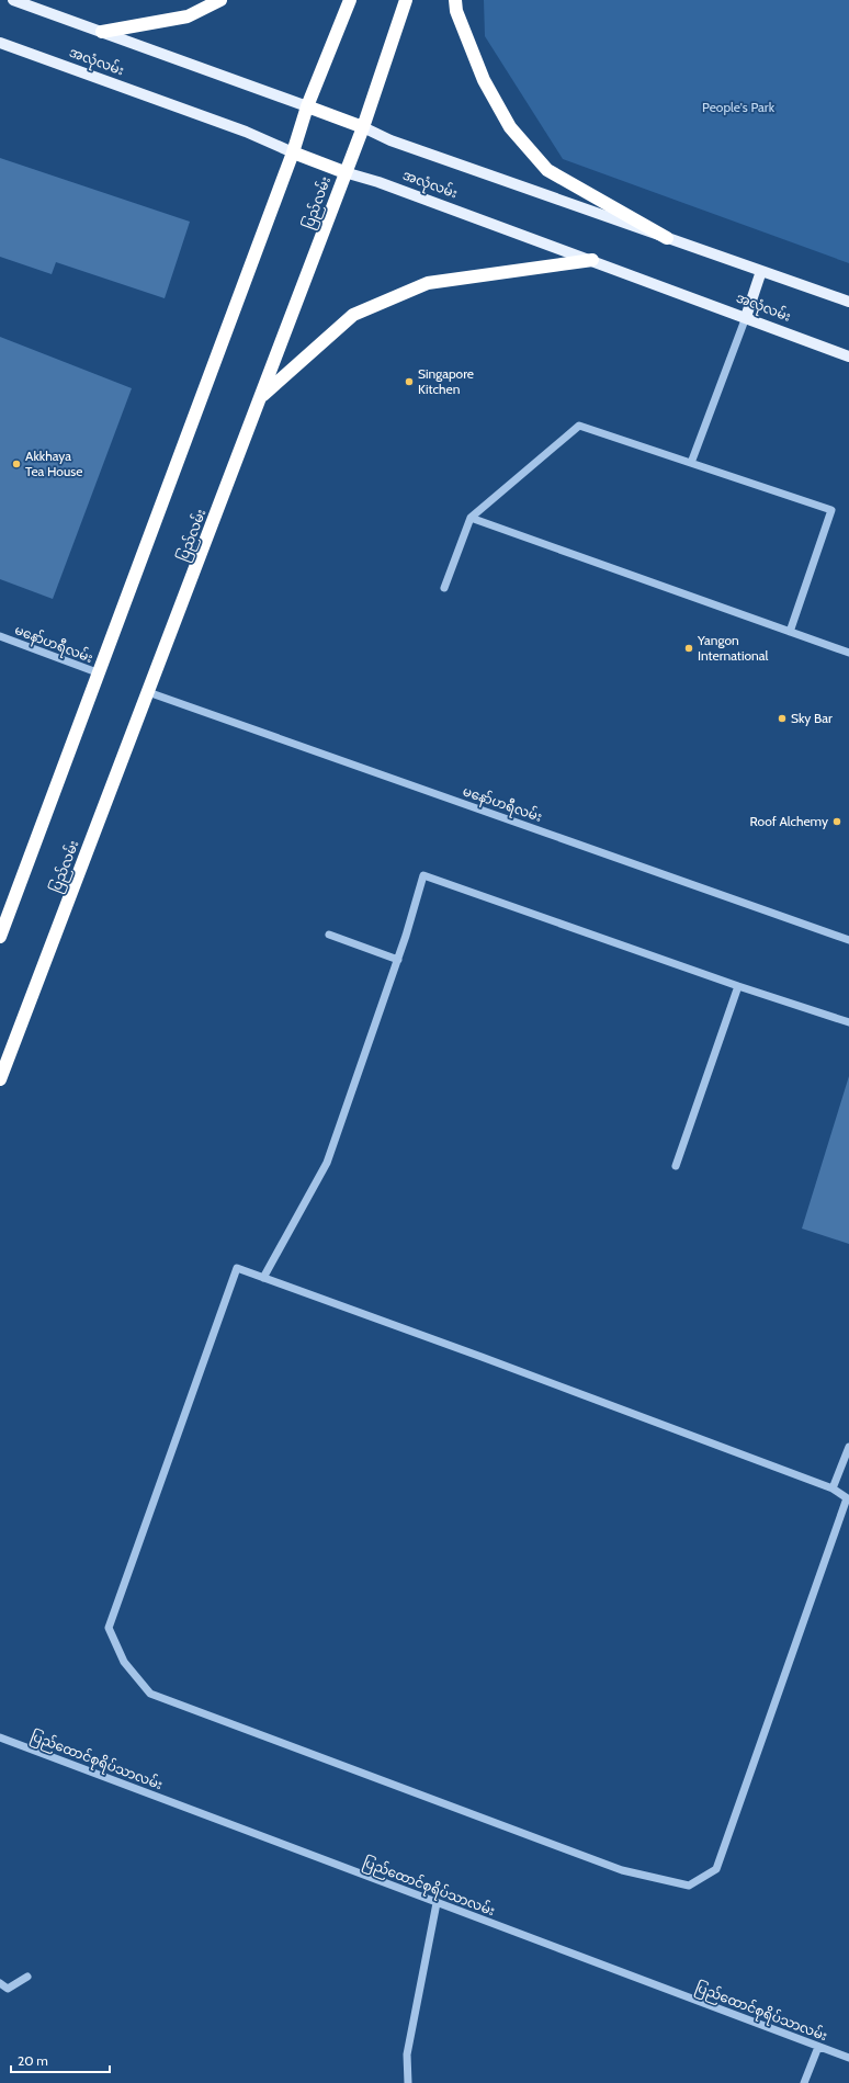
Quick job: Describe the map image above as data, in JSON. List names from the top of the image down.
{
  "streets": {
    "highway": ["အလုံလမ်း", "ပြည်လမ်း"],
    "street": ["မနော်ဟရီလမ်း", "ပြည်ထောင်စုရိပ်သာလမ်း"]
  },
  "crossings": [
    ["အလုံလမ်း", "ပြည်လမ်း"],
    ["ပြည်လမ်း", "မနော်ဟရီလမ်း"]
  ],
  "parks": ["People's Park"],
  "places": [
    "Singapore Kitchen",
    "Akkhaya Tea House",
    "Yangon International",
    "Sky Bar",
    "Roof Alchemy"
  ],
  "scale_bar": "20 m"
}
